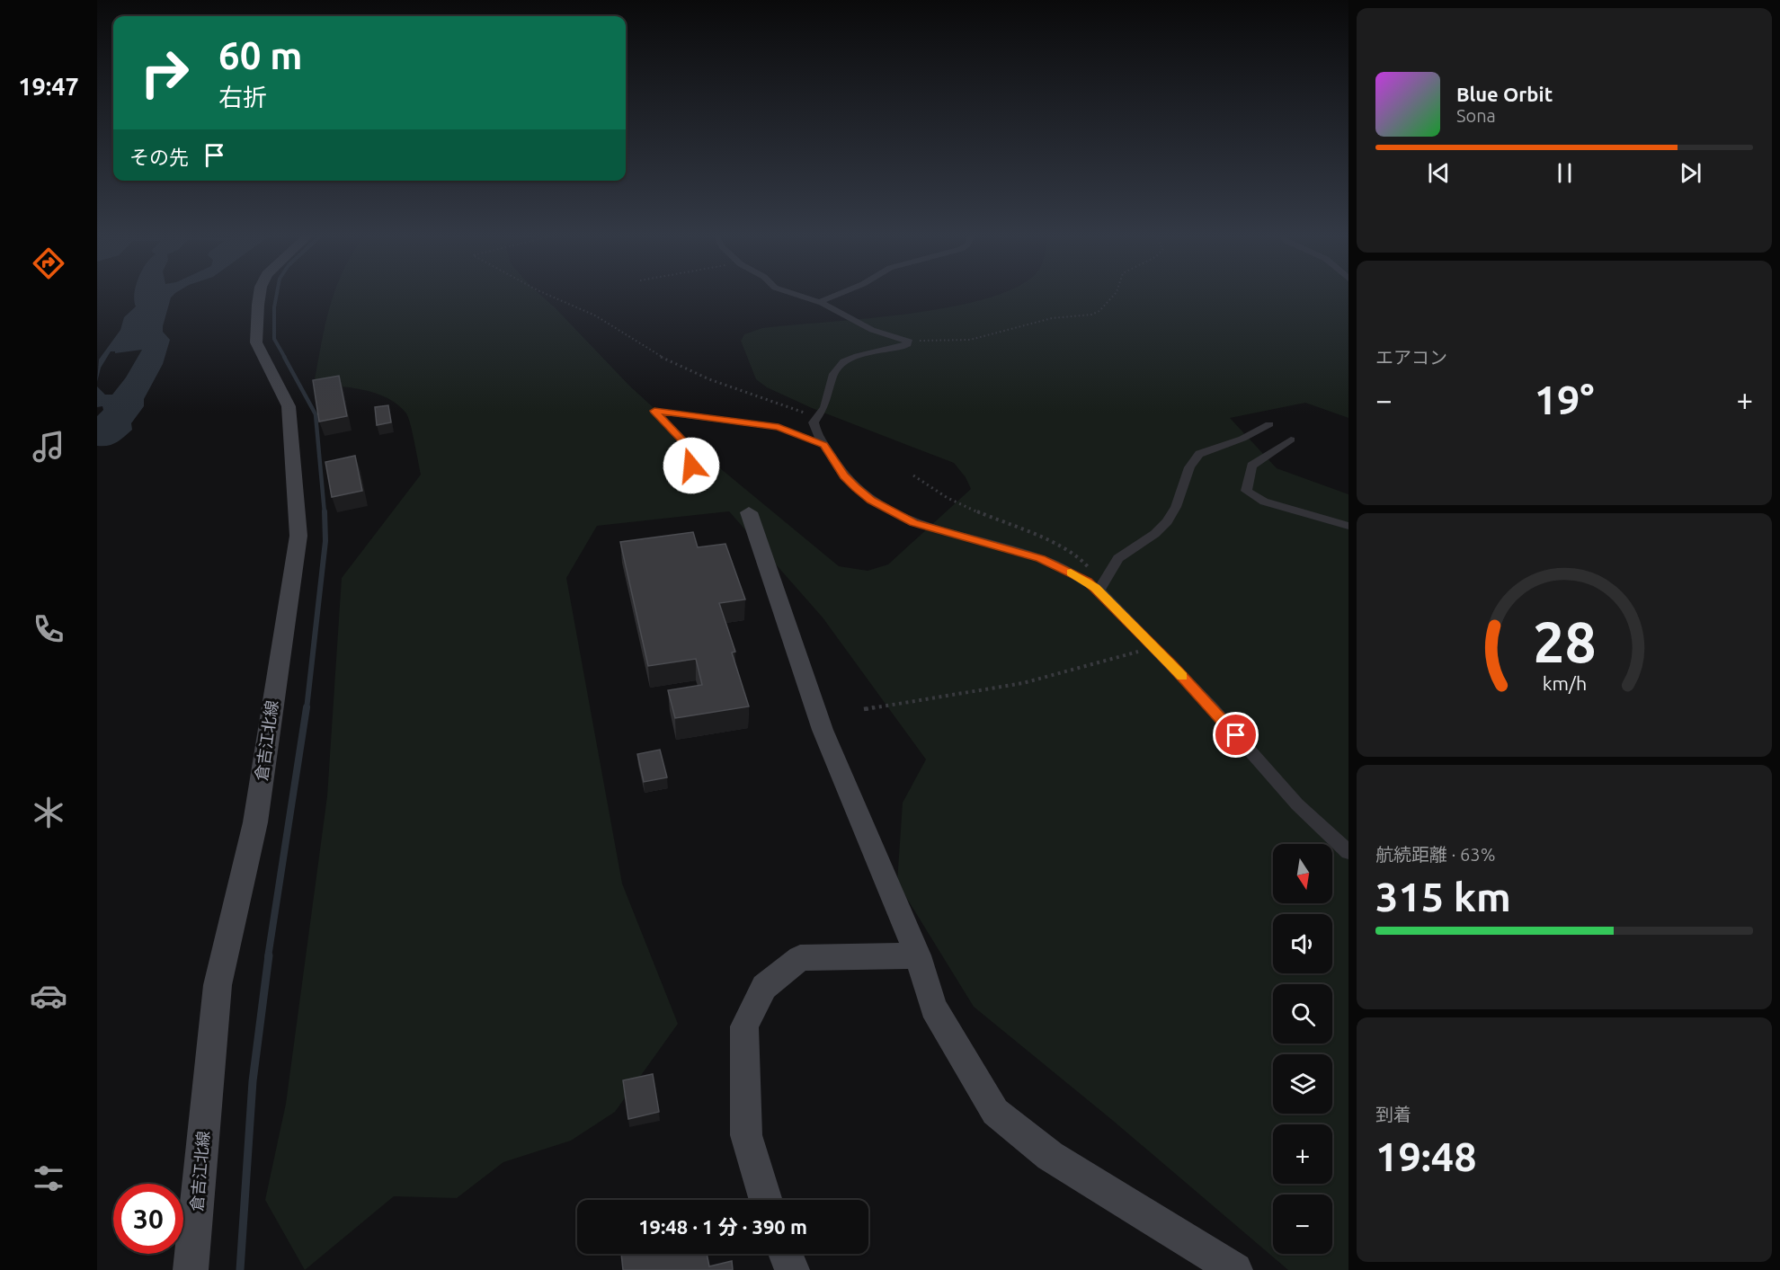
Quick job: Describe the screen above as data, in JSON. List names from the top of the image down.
{
  "streets": {
    "main road": ["倉吉江北線"]
  },
  "north": "bottom",
  "page": {
    "tabs": "19:47",
    "turn": ["60 m", "右折"],
    "song": ["Blue Orbit", "Sona"],
    "then": "その先",
    "tile": [
      "エアコン",
      ["航続距離 · 63%", "315 km"],
      ["到着", "19:48"]
    ],
    "heat": ["−", "19°", "+"],
    "map_buttons": ["+", "−"],
    "limit": "30",
    "trip": "19:48 · 1 分 · 390 m",
    "gauge": ["28", "km/h"]
  }
}
